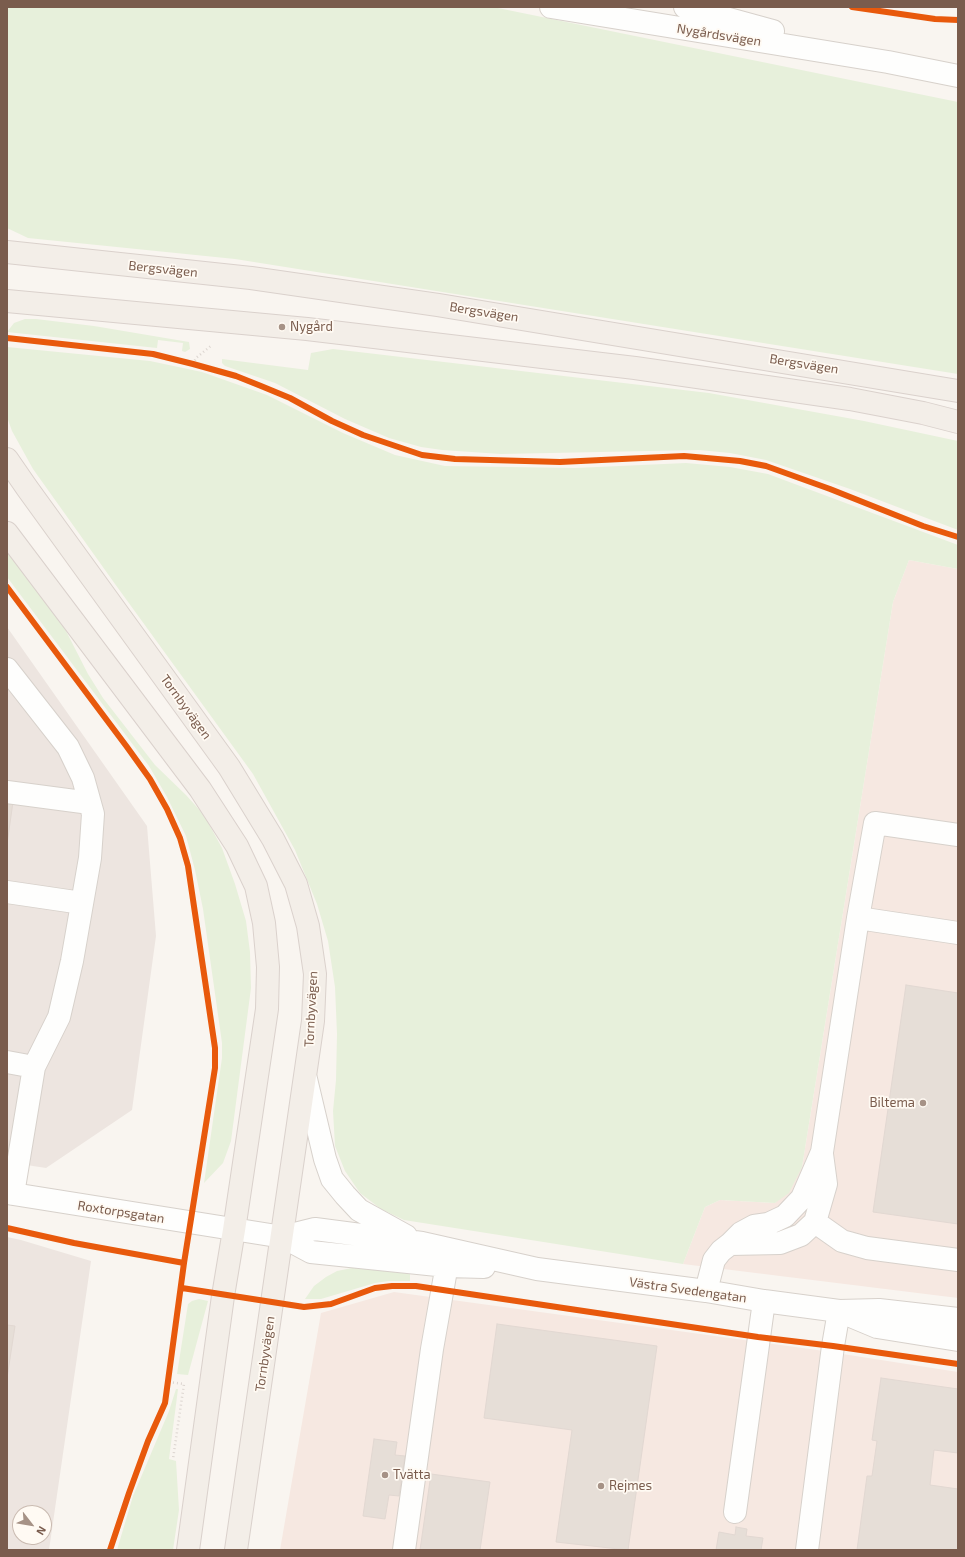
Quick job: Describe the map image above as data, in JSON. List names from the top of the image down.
{
  "streets": {
    "main road": ["Bergsvägen", "Tornbyvägen"],
    "street": ["Nygårdsvägen", "Roxtorpsgatan", "Västra Svedengatan"]
  },
  "crossings": [
    ["Tornbyvägen", "Västra Svedengatan"],
    ["Roxtorpsgatan", "Västra Svedengatan"]
  ],
  "places": [
    "Nygård",
    "Biltema",
    "Tvätta",
    "Rejmes"
  ],
  "north": "bottom right"
}
